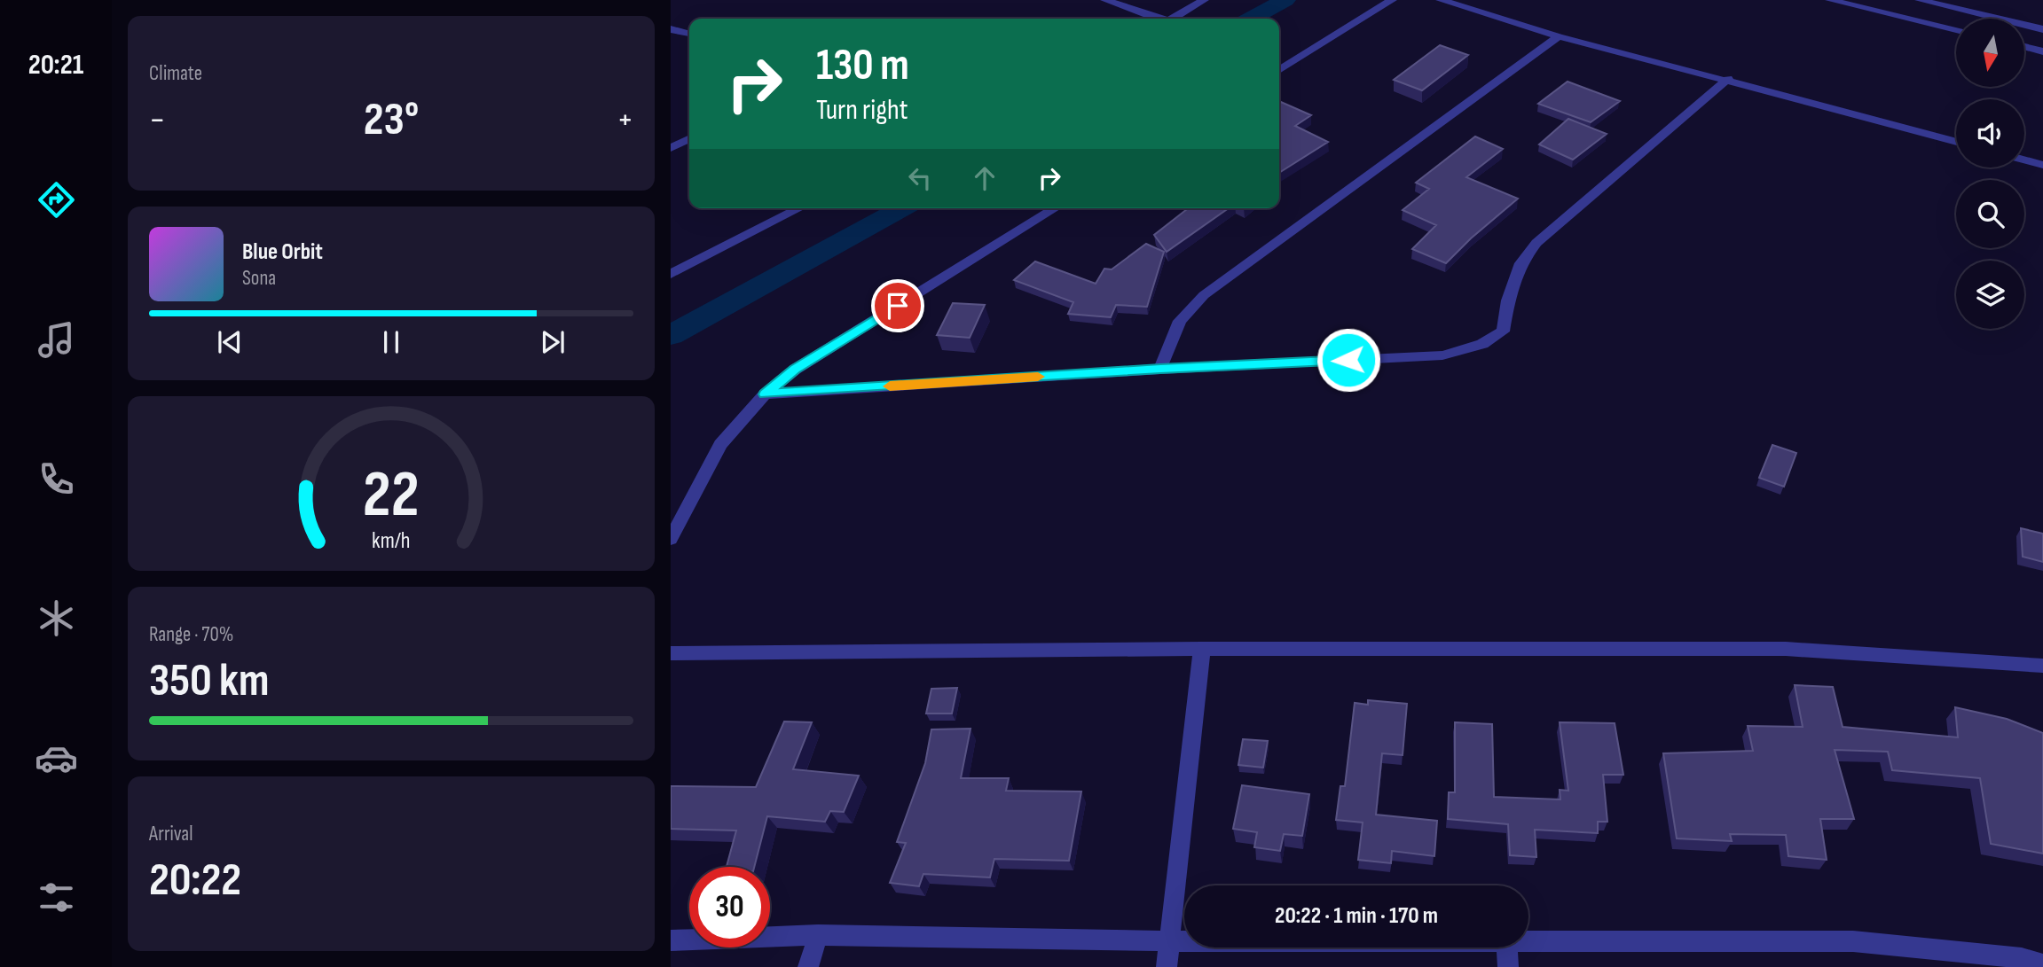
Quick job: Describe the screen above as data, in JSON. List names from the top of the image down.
{
  "north": "bottom",
  "page": {
    "tabs": "20:21",
    "tile": [
      "Climate",
      ["Range · 70%", "350 km"],
      ["Arrival", "20:22"]
    ],
    "turn": ["130 m", "Turn right"],
    "heat": ["−", "23°", "+"],
    "song": ["Blue Orbit", "Sona"],
    "limit": "30",
    "trip": "20:22 · 1 min · 170 m",
    "gauge": ["22", "km/h"]
  }
}
